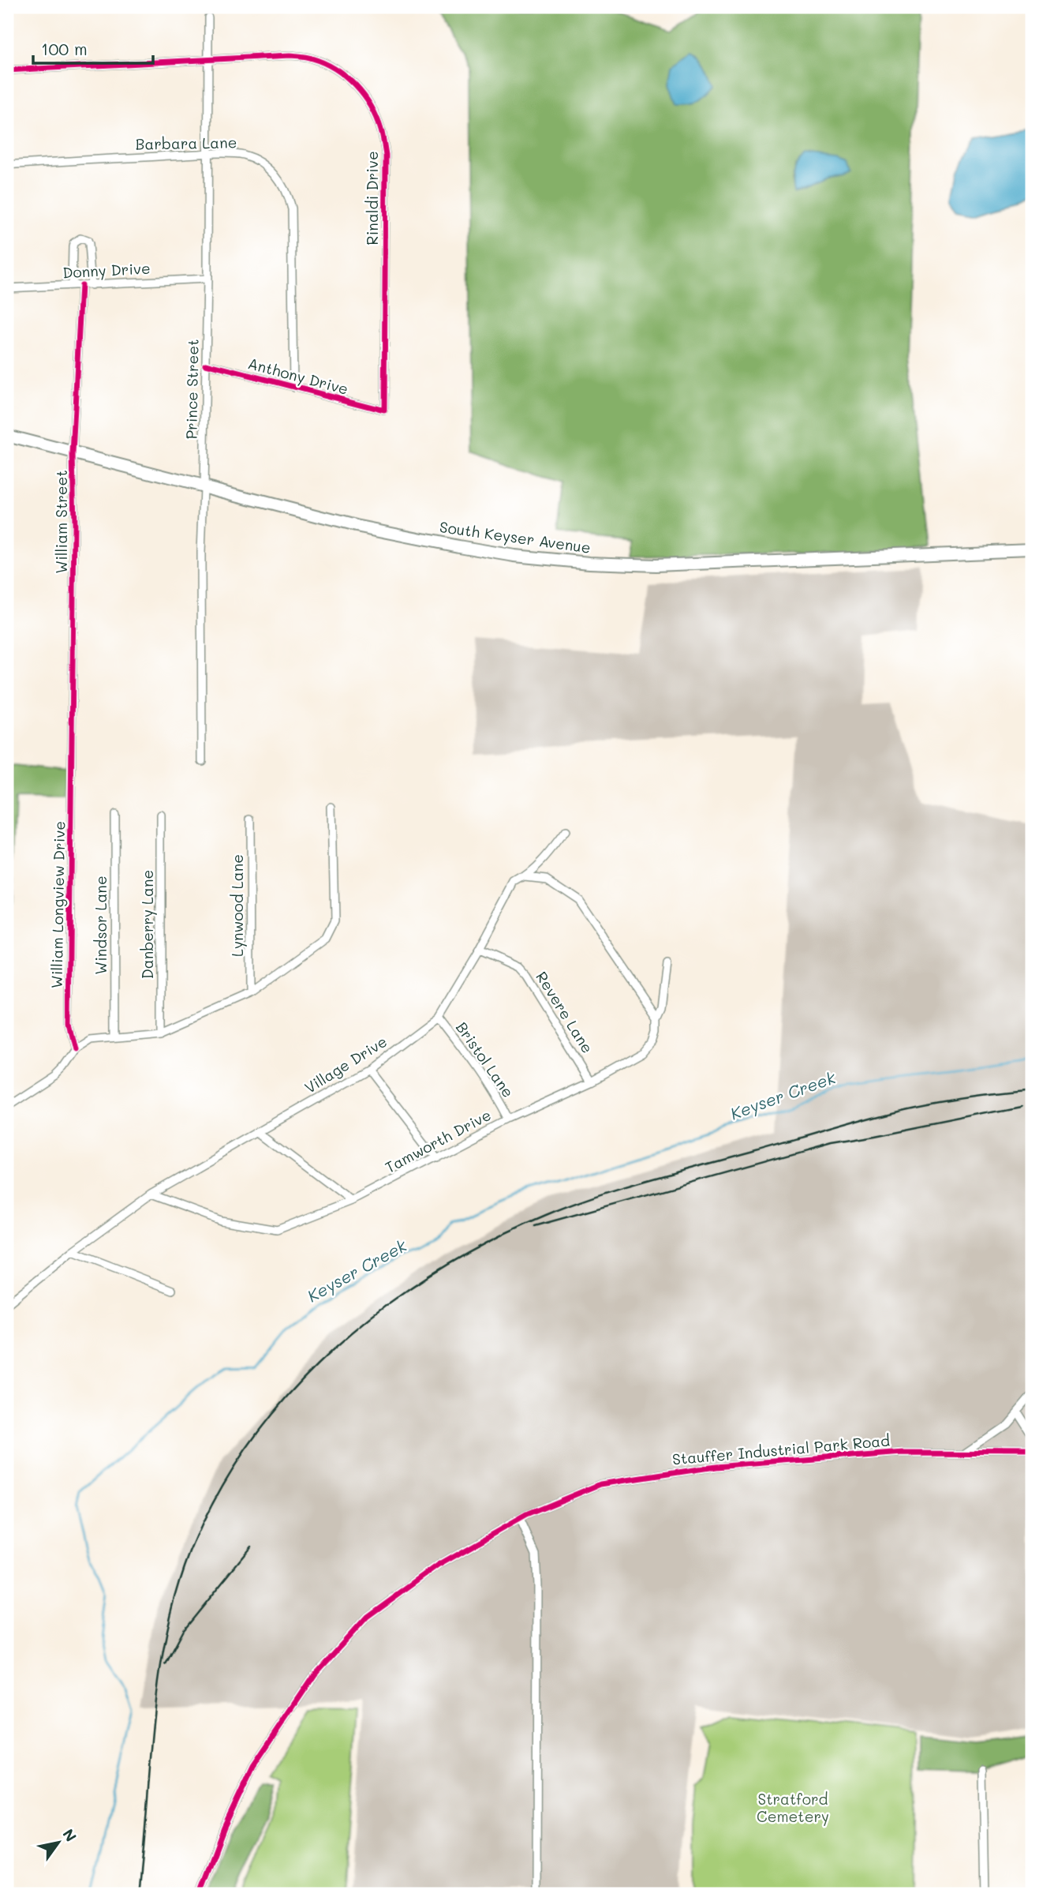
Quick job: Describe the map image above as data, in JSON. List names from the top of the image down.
{
  "streets": {
    "main road": ["South Keyser Avenue"],
    "street": [
      "Barbara Lane",
      "Rinaldi Drive",
      "Donny Drive",
      "Anthony Drive",
      "Prince Street",
      "William Street",
      "William Longview Drive",
      "Lynwood Lane",
      "Danberry Lane",
      "Windsor Lane",
      "Revere Lane",
      "Bristol Lane",
      "Village Drive",
      "Tamworth Drive",
      "Stauffer Industrial Park Road"
    ]
  },
  "crossings": [
    ["Barbara Lane", "Anthony Drive"],
    ["Barbara Lane", "Prince Street"],
    ["Rinaldi Drive", "Anthony Drive"],
    ["Rinaldi Drive", "Prince Street"],
    ["Donny Drive", "Prince Street"],
    ["Donny Drive", "William Street"],
    ["Anthony Drive", "Prince Street"],
    ["Prince Street", "South Keyser Avenue"],
    ["William Street", "South Keyser Avenue"],
    ["William Street", "William Longview Drive"],
    ["Revere Lane", "Village Drive"],
    ["Revere Lane", "Tamworth Drive"],
    ["Bristol Lane", "Village Drive"],
    ["Bristol Lane", "Tamworth Drive"],
    ["Village Drive", "Tamworth Drive"]
  ],
  "water": ["Keyser Creek"],
  "parks": ["Stratford Cemetery"],
  "scale_bar": "100 m",
  "north": "top right"
}
